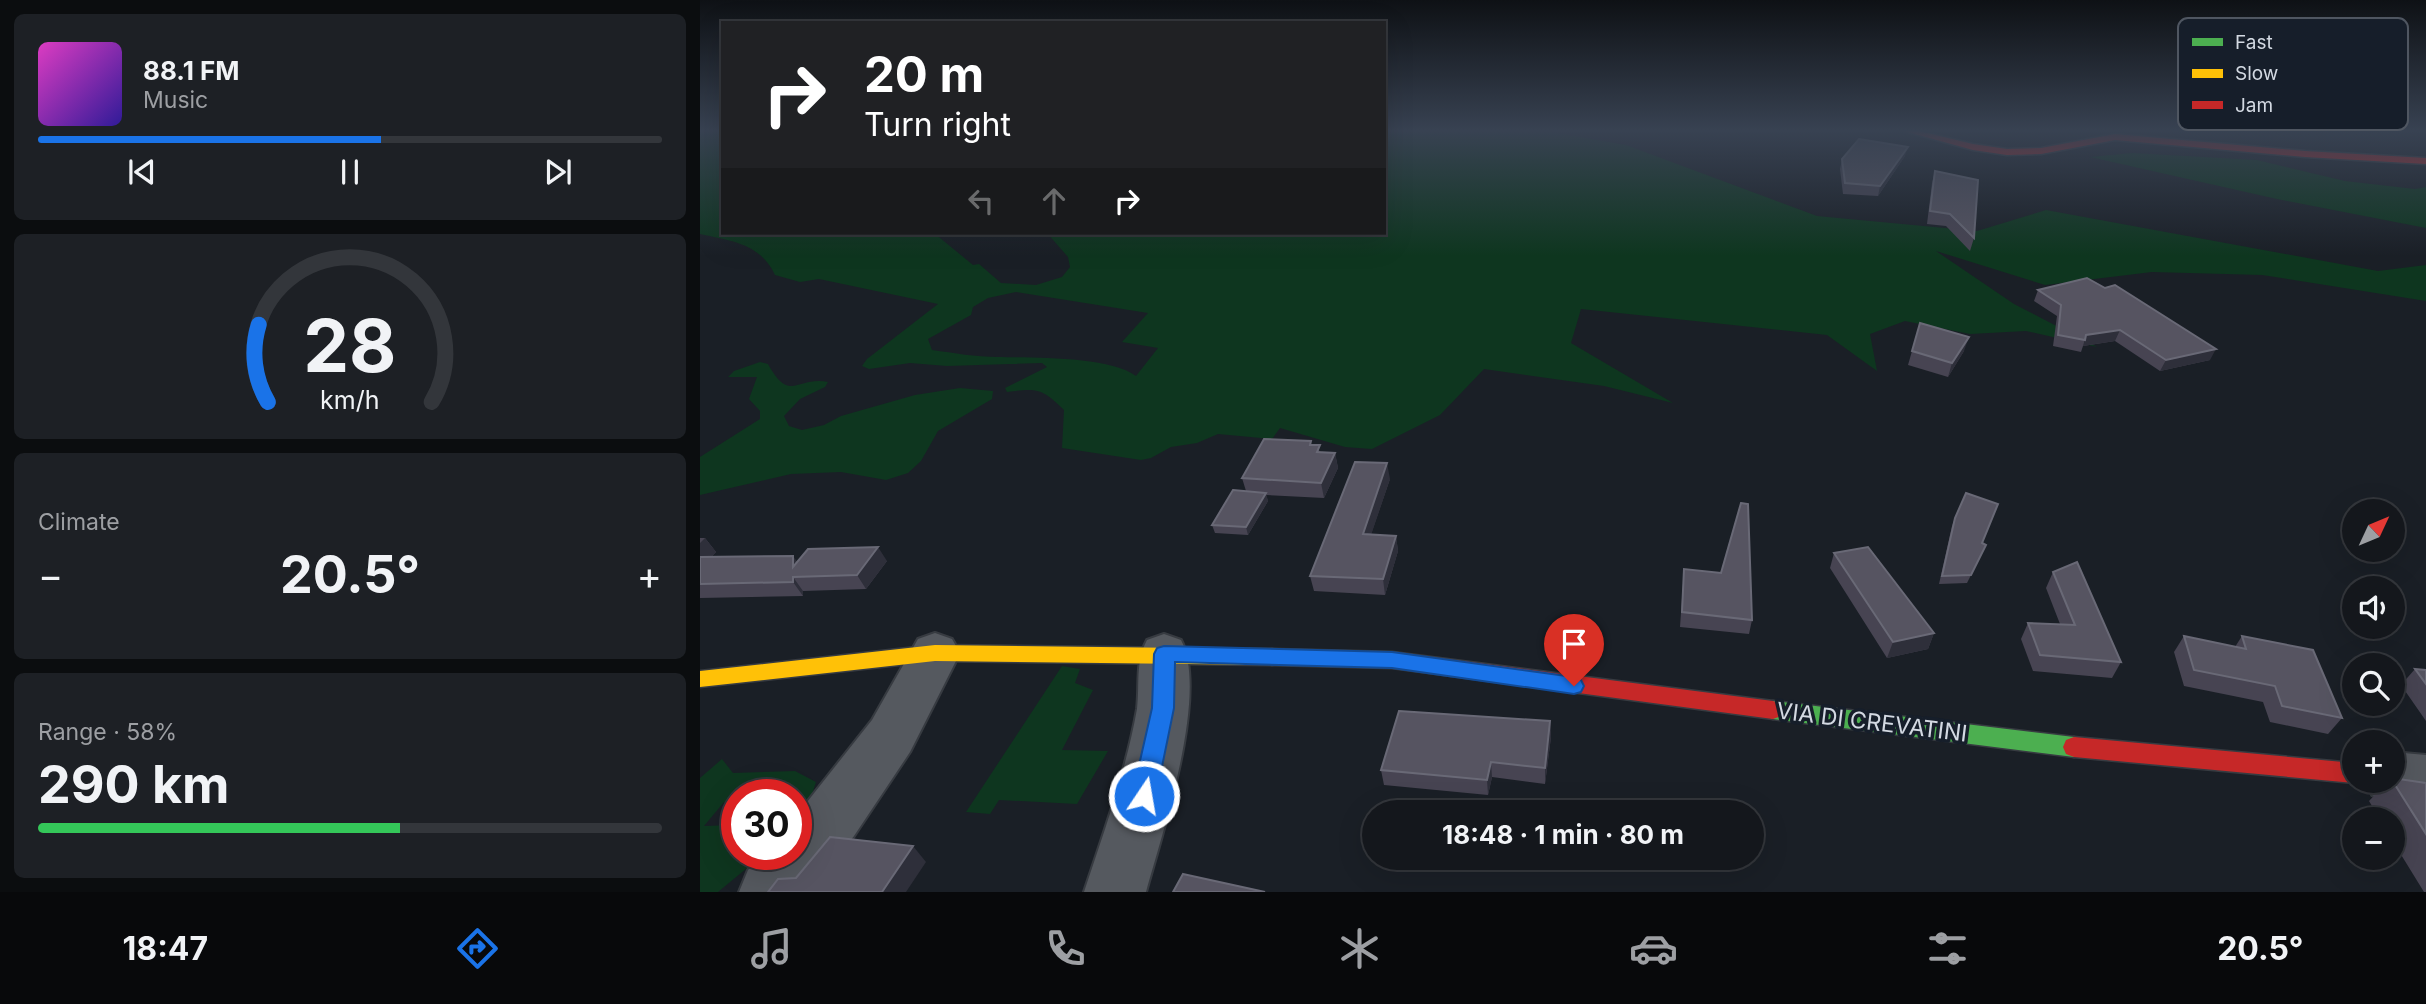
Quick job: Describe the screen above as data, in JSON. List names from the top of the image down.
{
  "streets": {
    "street": ["VIA DI CREVATINI"]
  },
  "legend": ["Fast", "Slow", "Jam"],
  "north": "top right",
  "page": {
    "turn": ["20 m", "Turn right"],
    "song": ["88.1 FM", "Music"],
    "tile": [
      "Climate",
      ["Range · 58%", "290 km"]
    ],
    "map_buttons": ["+", "−"],
    "heat": ["−", "20.5°", "+"],
    "limit": "30",
    "trip": "18:48 · 1 min · 80 m",
    "tabs": ["18:47", "20.5°"],
    "gauge": ["28", "km/h"]
  }
}
